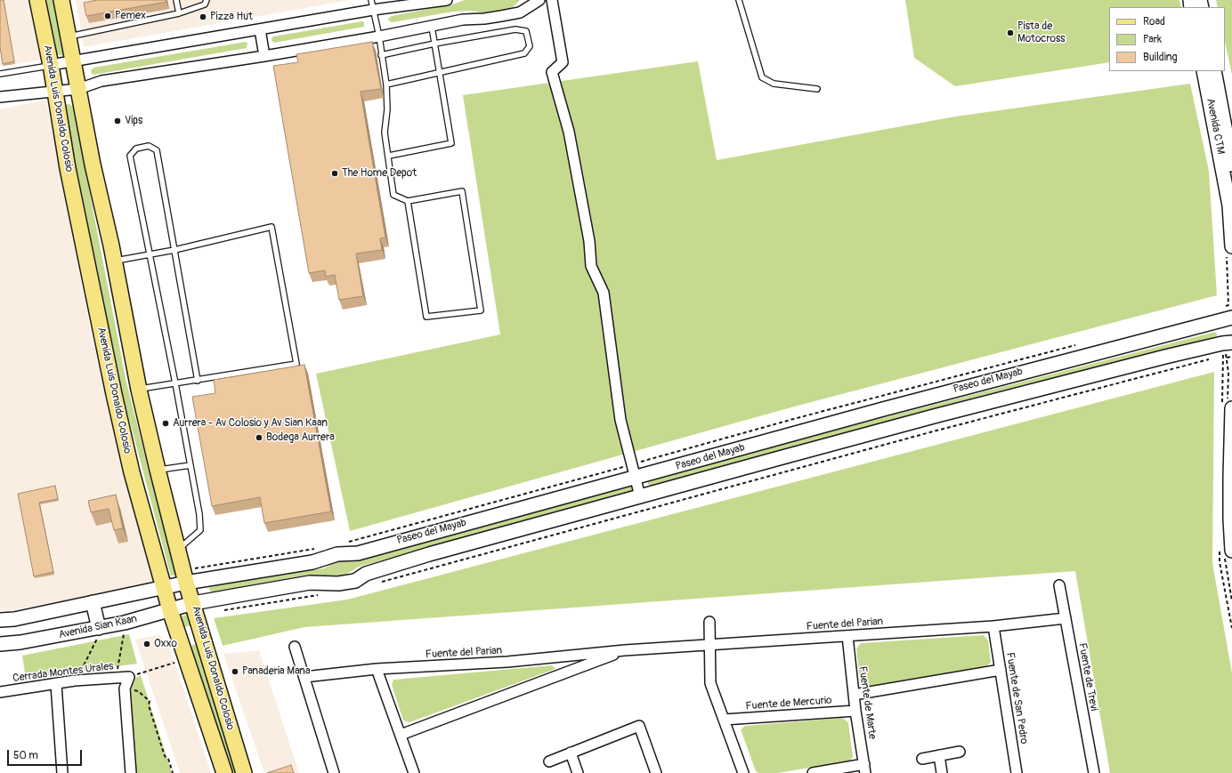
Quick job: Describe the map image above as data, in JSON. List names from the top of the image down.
{
  "streets": {
    "main road": [
      "Avenida Luis Donaldo Colosio",
      "Avenida CTM",
      "Paseo del Mayab",
      "Avenida Sian Kaan"
    ],
    "street": [
      "Fuente del Parian",
      "Cerrada Montes Urales",
      "Fuente de Trevi",
      "Fuente de San Pedro",
      "Fuente de Marte",
      "Fuente de Mercurio"
    ]
  },
  "crossings": [
    ["Avenida Luis Donaldo Colosio", "Paseo del Mayab"],
    ["Avenida Luis Donaldo Colosio", "Avenida Sian Kaan"],
    ["Paseo del Mayab", "Avenida Sian Kaan"],
    ["Fuente del Parian", "Fuente de Trevi"],
    ["Fuente del Parian", "Fuente de San Pedro"],
    ["Fuente del Parian", "Fuente de Marte"],
    ["Fuente de Marte", "Fuente de Mercurio"]
  ],
  "places": [
    "Pemex",
    "Pizza Hut",
    "Pista de Motocross",
    "Vips",
    "The Home Depot",
    "Aurrera - Av Colosio y Av Sian Kaan",
    "Bodega Aurrera",
    "Oxxo",
    "Panaderia Mana"
  ],
  "legend": ["Road", "Park", "Building"],
  "scale_bar": "50 m"
}
